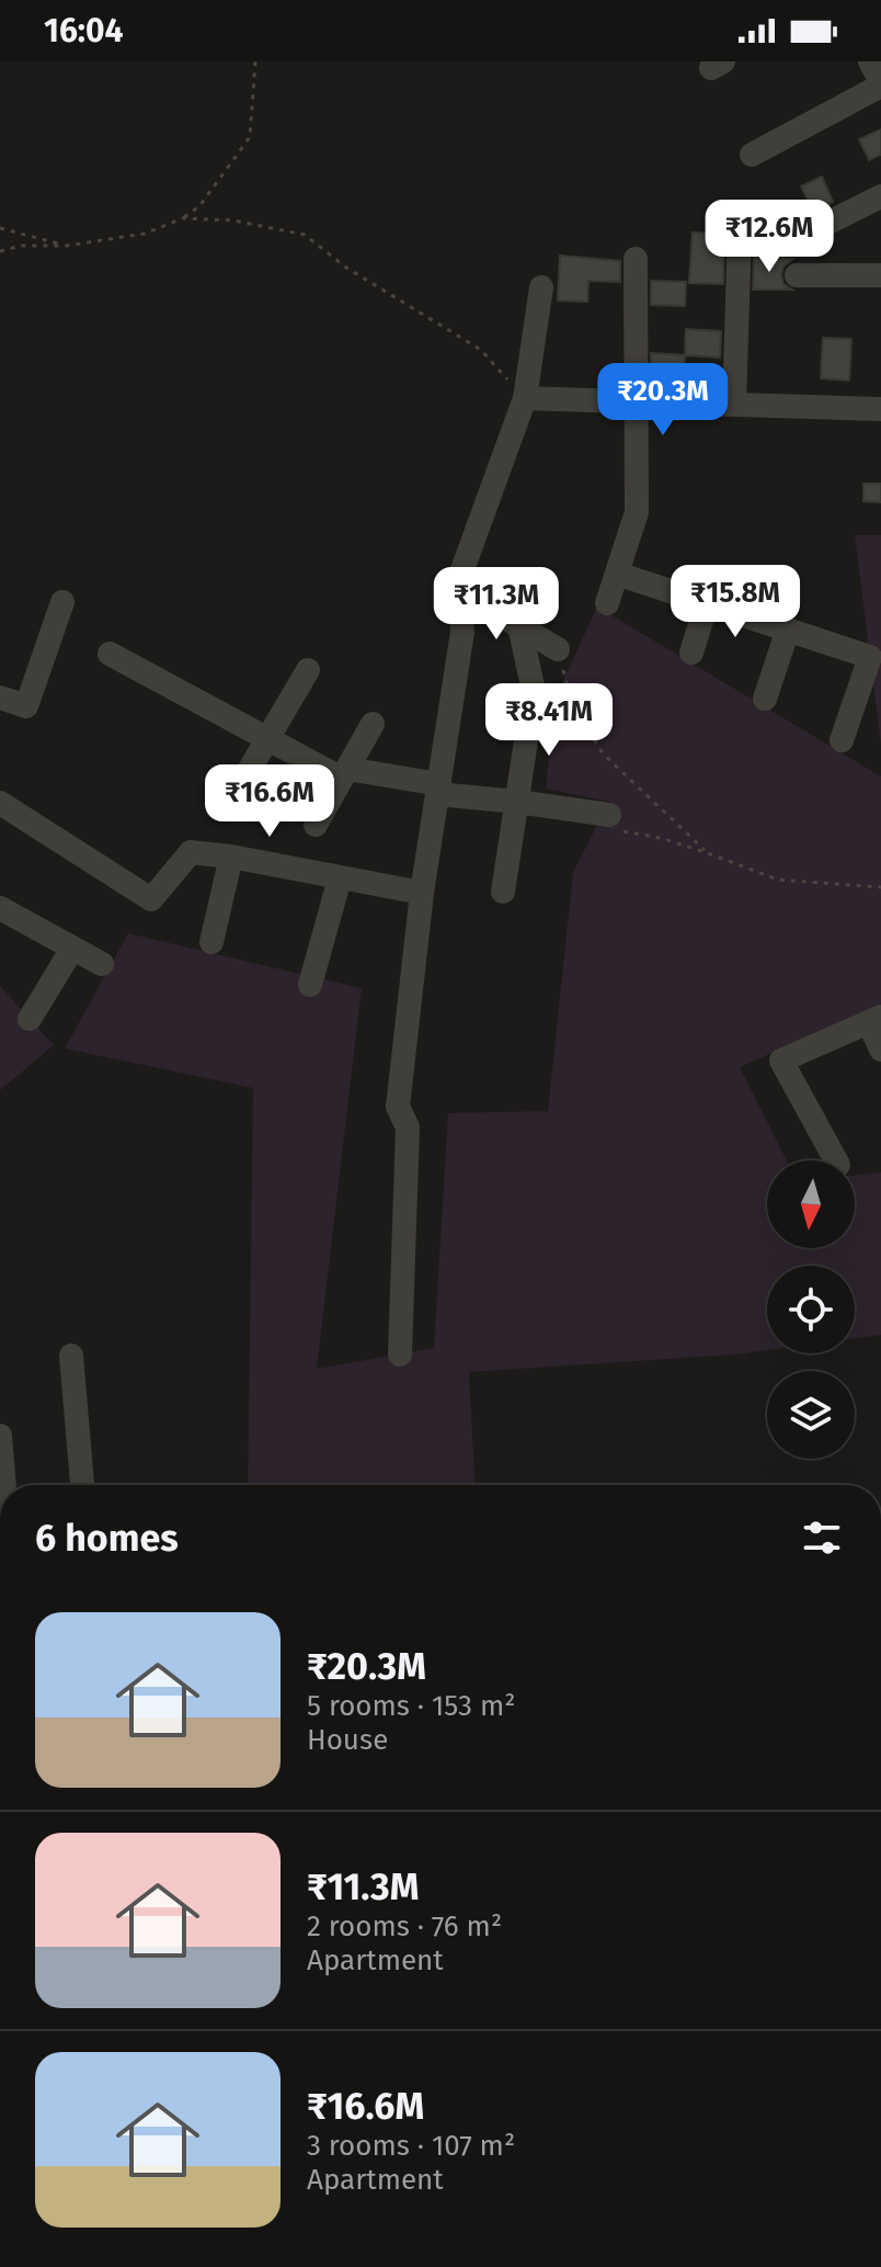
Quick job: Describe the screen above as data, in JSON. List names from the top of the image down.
{
  "north": "bottom",
  "page": {
    "status": "16:04",
    "price": [
      "₹12.6M",
      "₹20.3M",
      "₹15.8M",
      "₹11.3M",
      "₹8.41M",
      "₹16.6M"
    ],
    "heading": "6 homes",
    "list": [
      {
        "name": "₹20.3M",
        "note": "5 rooms · 153 m² · House"
      },
      {
        "name": "₹11.3M",
        "note": "2 rooms · 76 m² · Apartment"
      },
      {
        "name": "₹16.6M",
        "note": "3 rooms · 107 m² · Apartment"
      }
    ]
  }
}
